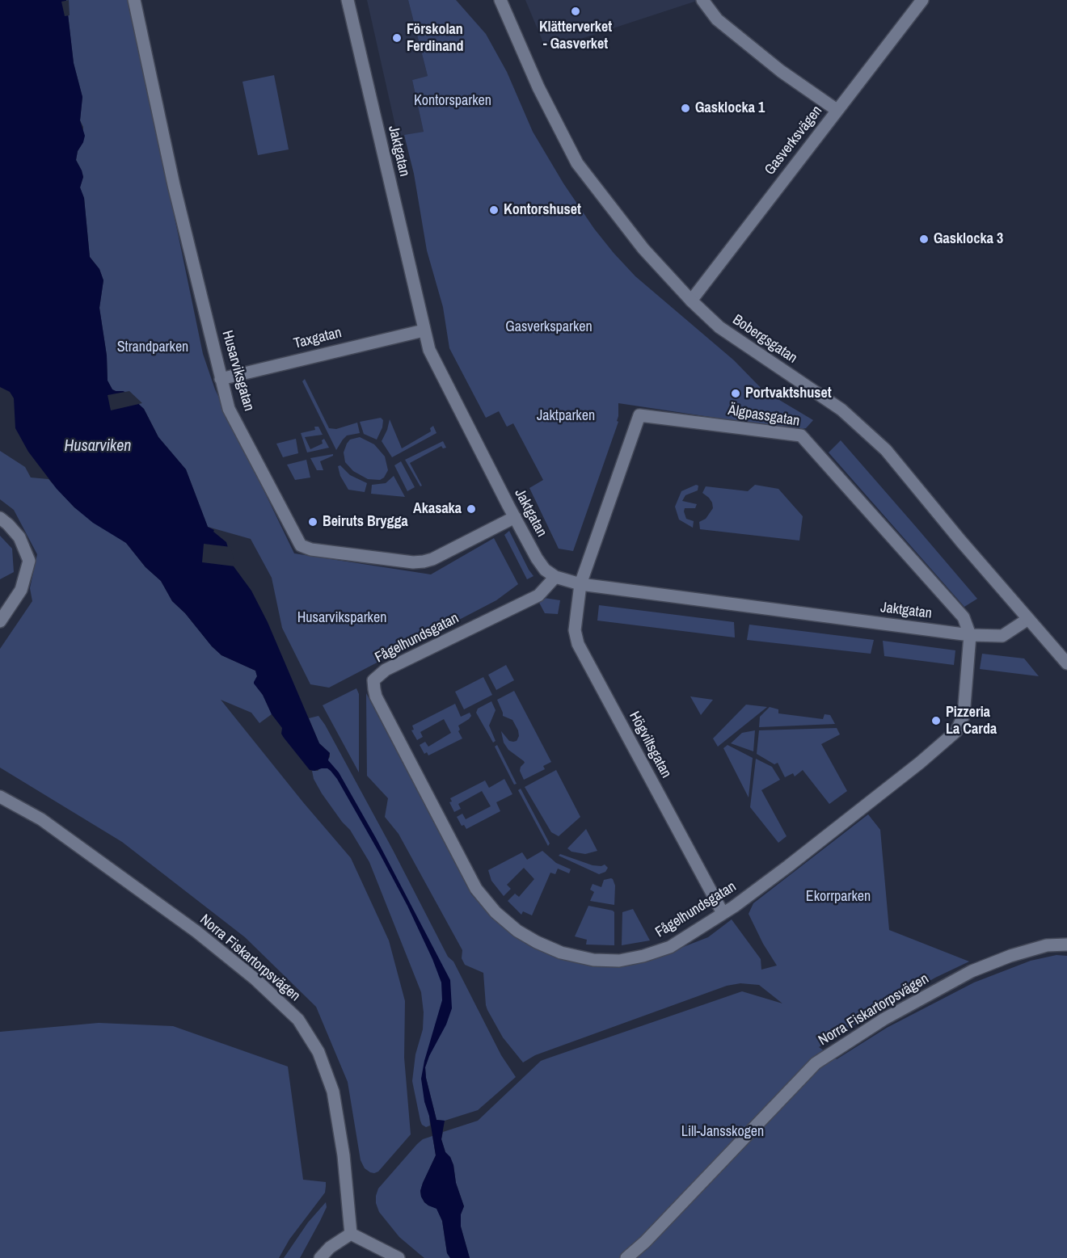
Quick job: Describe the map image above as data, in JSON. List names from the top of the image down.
{
  "streets": {
    "street": [
      "Gasverksvägen",
      "Jaktgatan",
      "Taxgatan",
      "Bobergsgatan",
      "Husarviksgatan",
      "Älgpassgatan",
      "Fågelhundsgatan",
      "Högviltsgatan",
      "Norra Fiskartorpsvägen"
    ]
  },
  "crossings": [
    ["Gasverksvägen", "Bobergsgatan"],
    ["Jaktgatan", "Taxgatan"],
    ["Jaktgatan", "Bobergsgatan"],
    ["Jaktgatan", "Husarviksgatan"],
    ["Jaktgatan", "Älgpassgatan"],
    ["Jaktgatan", "Fågelhundsgatan"],
    ["Jaktgatan", "Högviltsgatan"],
    ["Taxgatan", "Husarviksgatan"],
    ["Älgpassgatan", "Fågelhundsgatan"],
    ["Älgpassgatan", "Högviltsgatan"],
    ["Fågelhundsgatan", "Högviltsgatan"]
  ],
  "water": ["Husarviken"],
  "parks": [
    "Kontorsparken",
    "Gasverksparken",
    "Strandparken",
    "Jaktparken",
    "Husarviksparken",
    "Ekorrparken",
    "Lill-Jansskogen"
  ],
  "places": [
    "Klätterverket - Gasverket",
    "Förskolan Ferdinand",
    "Gasklocka 1",
    "Kontorshuset",
    "Gasklocka 3",
    "Portvaktshuset",
    "Akasaka",
    "Beiruts Brygga",
    "Pizzeria La Carda"
  ]
}
